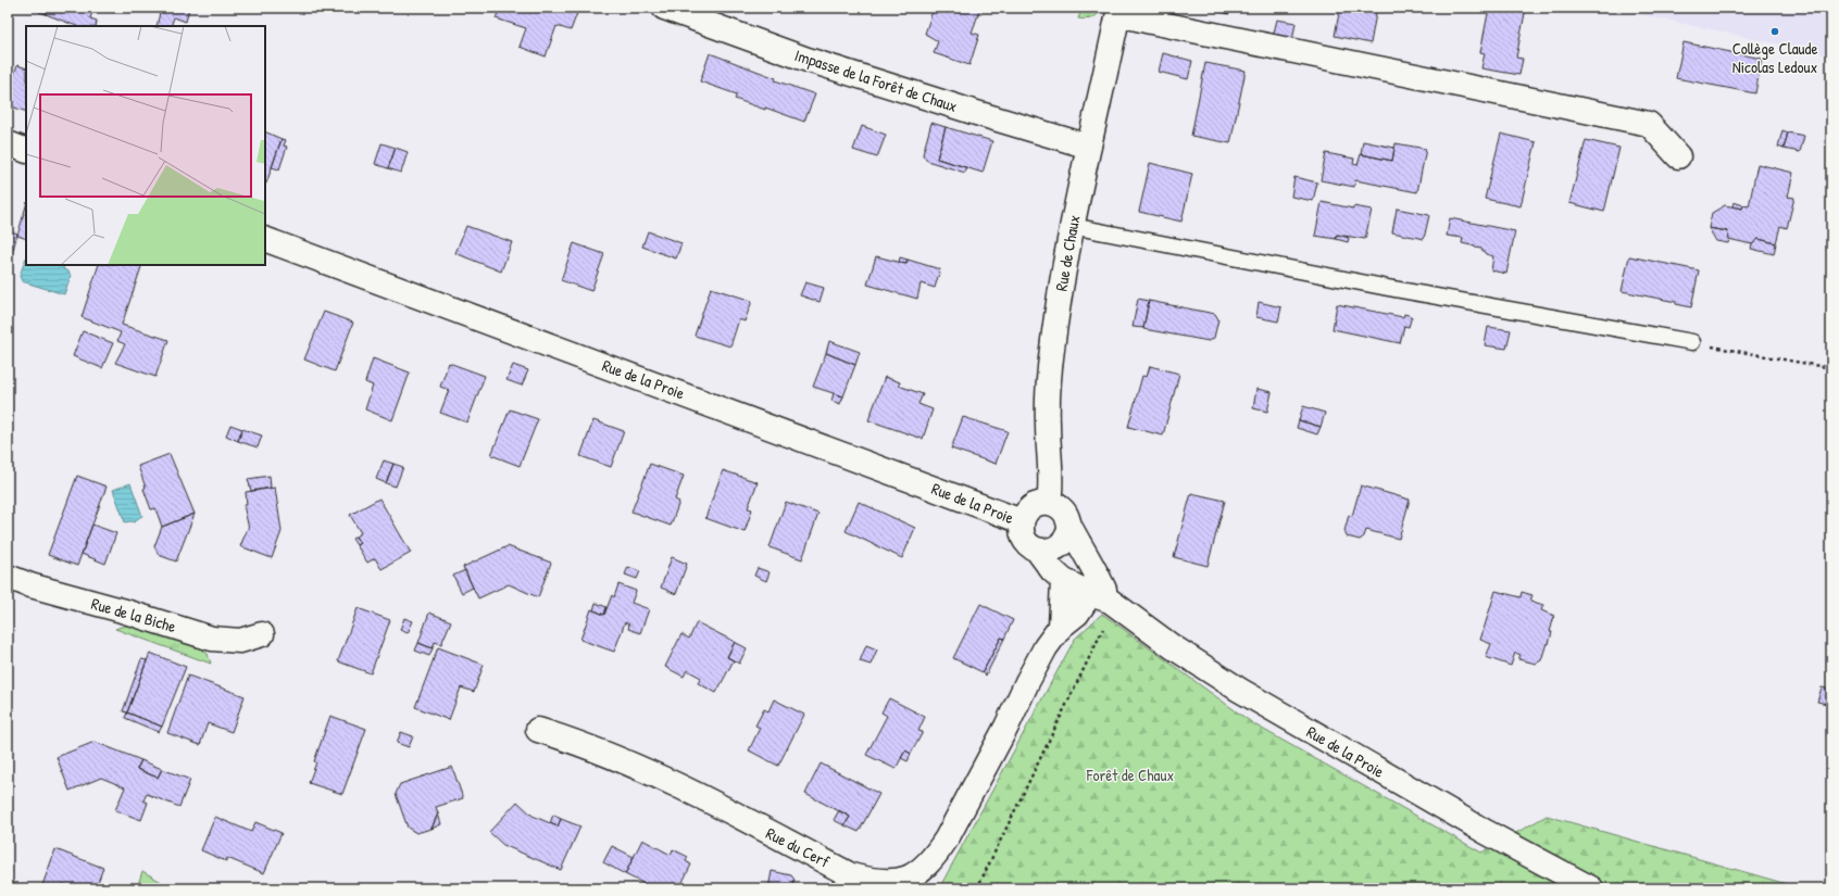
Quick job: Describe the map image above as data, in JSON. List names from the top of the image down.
{
  "streets": {
    "street": [
      "Impasse de la Forêt de Chaux",
      "Rue de Chaux",
      "Rue de la Proie",
      "Rue de la Biche",
      "Rue du Cerf"
    ]
  },
  "crossings": [
    ["Impasse de la Forêt de Chaux", "Rue de Chaux"],
    ["Rue de Chaux", "Rue de la Proie"],
    ["Rue de la Proie", "Rue du Cerf"]
  ],
  "parks": ["Forêt de Chaux"],
  "places": ["Collège Claude Nicolas Ledoux"]
}
